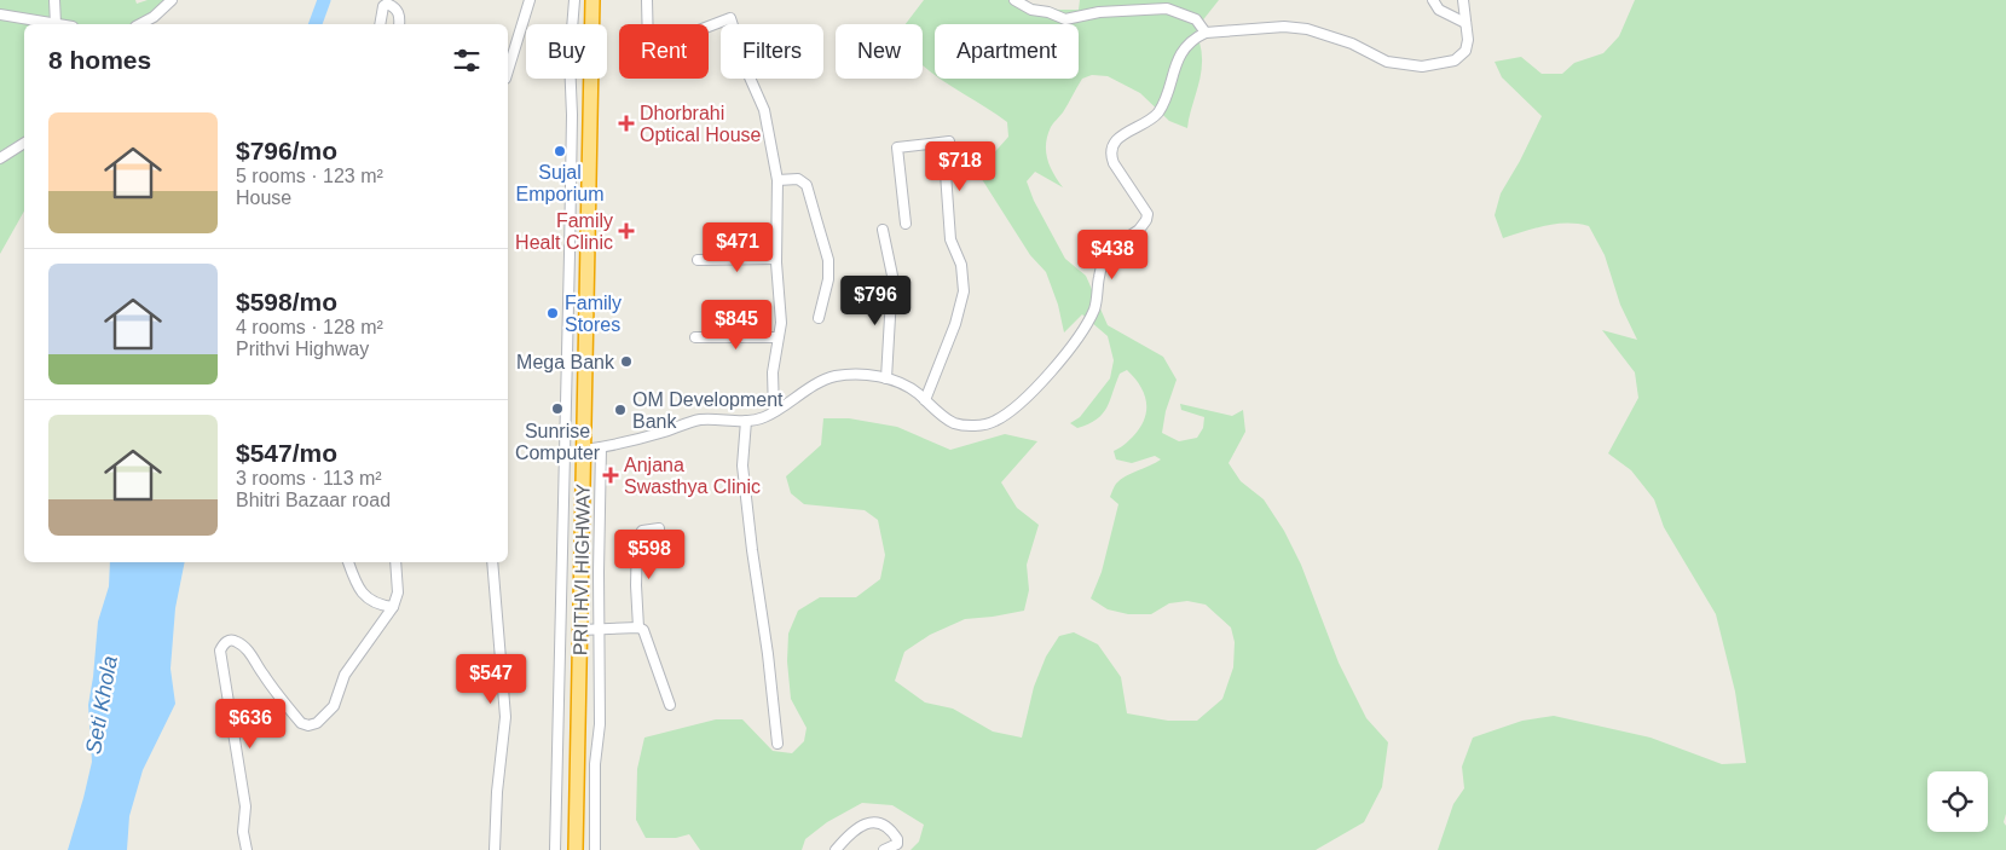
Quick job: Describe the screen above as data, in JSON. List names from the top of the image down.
{
  "streets": {
    "highway": ["PRITHVI HIGHWAY"]
  },
  "water": ["Seti Khola"],
  "places": {
    "health": ["Dhorbrahi Optical House", "Family Healt Clinic", "Anjana Swasthya Clinic"],
    "other": [
      "Sujal Emporium",
      "Family Stores",
      "Mega Bank",
      "Sunrise Computer",
      "OM Development Bank"
    ]
  },
  "page": {
    "chip": [
      "Buy",
      "Rent",
      "Filters",
      "New",
      "Apartment"
    ],
    "heading": "8 homes",
    "list": [
      {
        "name": "$796/mo",
        "note": "5 rooms · 123 m² · House"
      },
      {
        "name": "$598/mo",
        "note": "4 rooms · 128 m² · Prithvi Highway"
      },
      {
        "name": "$547/mo",
        "note": "3 rooms · 113 m² · Bhitri Bazaar road"
      }
    ],
    "price": [
      "$718",
      "$471",
      "$438",
      "$796",
      "$845",
      "$598",
      "$547",
      "$636"
    ]
  }
}
